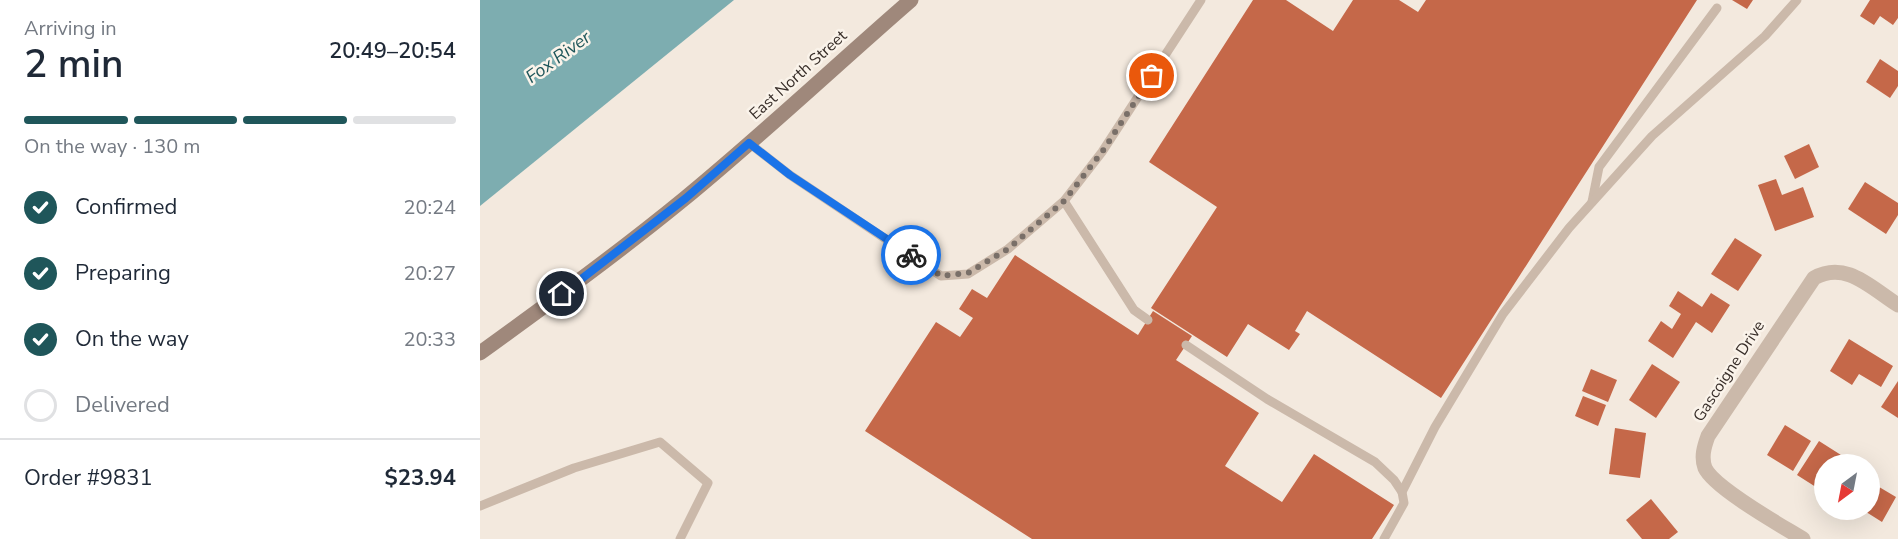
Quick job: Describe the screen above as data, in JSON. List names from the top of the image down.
{
  "streets": {
    "main road": ["East North Street"],
    "street": ["Gascoigne Drive"]
  },
  "water": ["Fox River"],
  "north": "bottom left",
  "page": {
    "heading": ["2 min", "Arriving in", "20:49–20:54"],
    "panel": ["Order #9831", "$23.94"],
    "bar": "On the way · 130 m",
    "list": [
      ["Confirmed", "20:24"],
      ["Preparing", "20:27"],
      ["On the way", "20:33"],
      "Delivered"
    ]
  }
}
